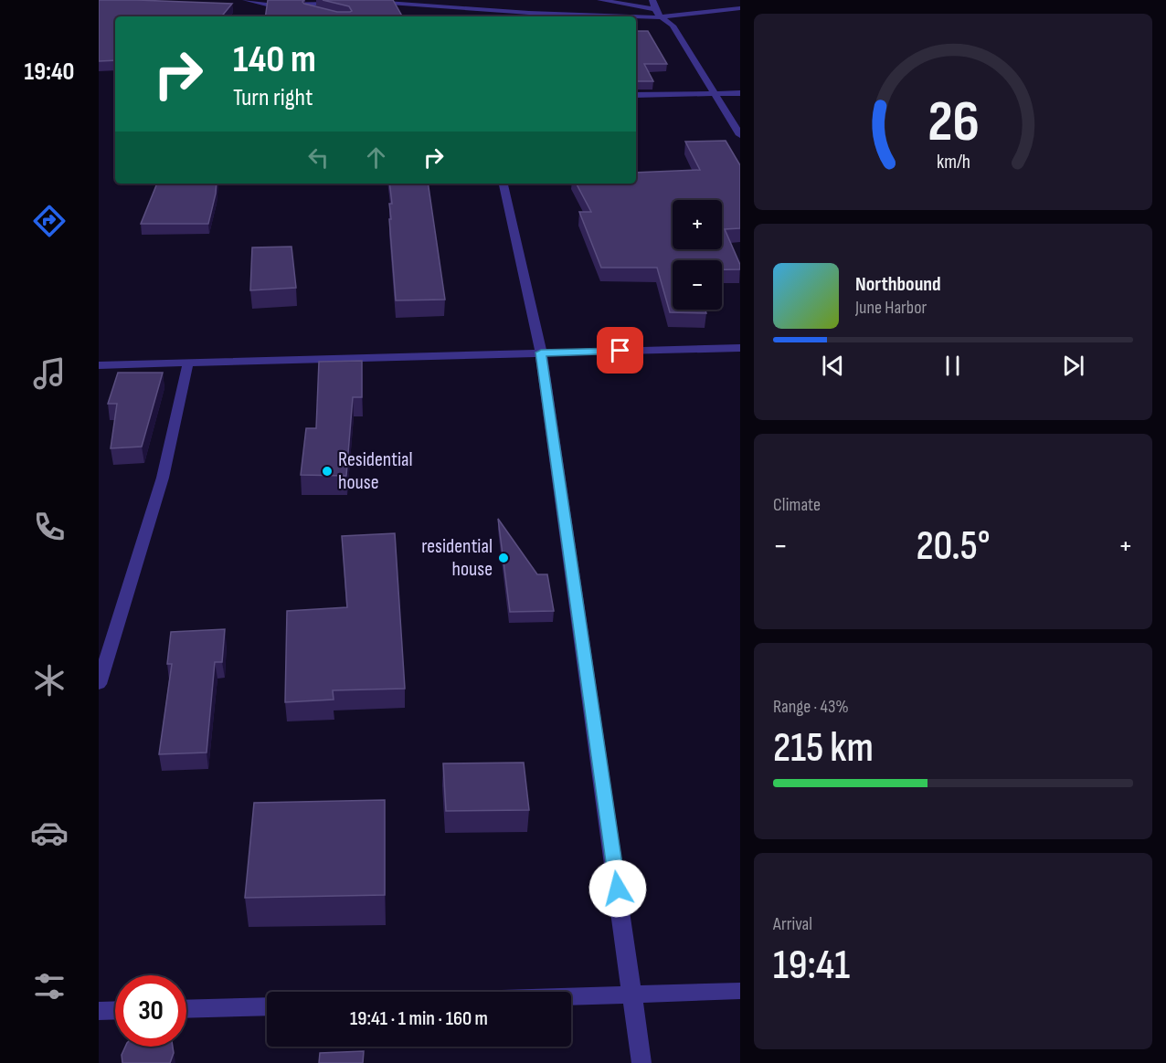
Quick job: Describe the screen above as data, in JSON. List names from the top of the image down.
{
  "places": ["Residential house", "residential house"],
  "page": {
    "tabs": "19:40",
    "turn": ["140 m", "Turn right"],
    "map_buttons": ["+", "−"],
    "song": ["Northbound", "June Harbor"],
    "tile": [
      "Climate",
      ["Range · 43%", "215 km"],
      ["Arrival", "19:41"]
    ],
    "heat": ["−", "20.5°", "+"],
    "limit": "30",
    "trip": "19:41 · 1 min · 160 m",
    "gauge": ["26", "km/h"]
  }
}
